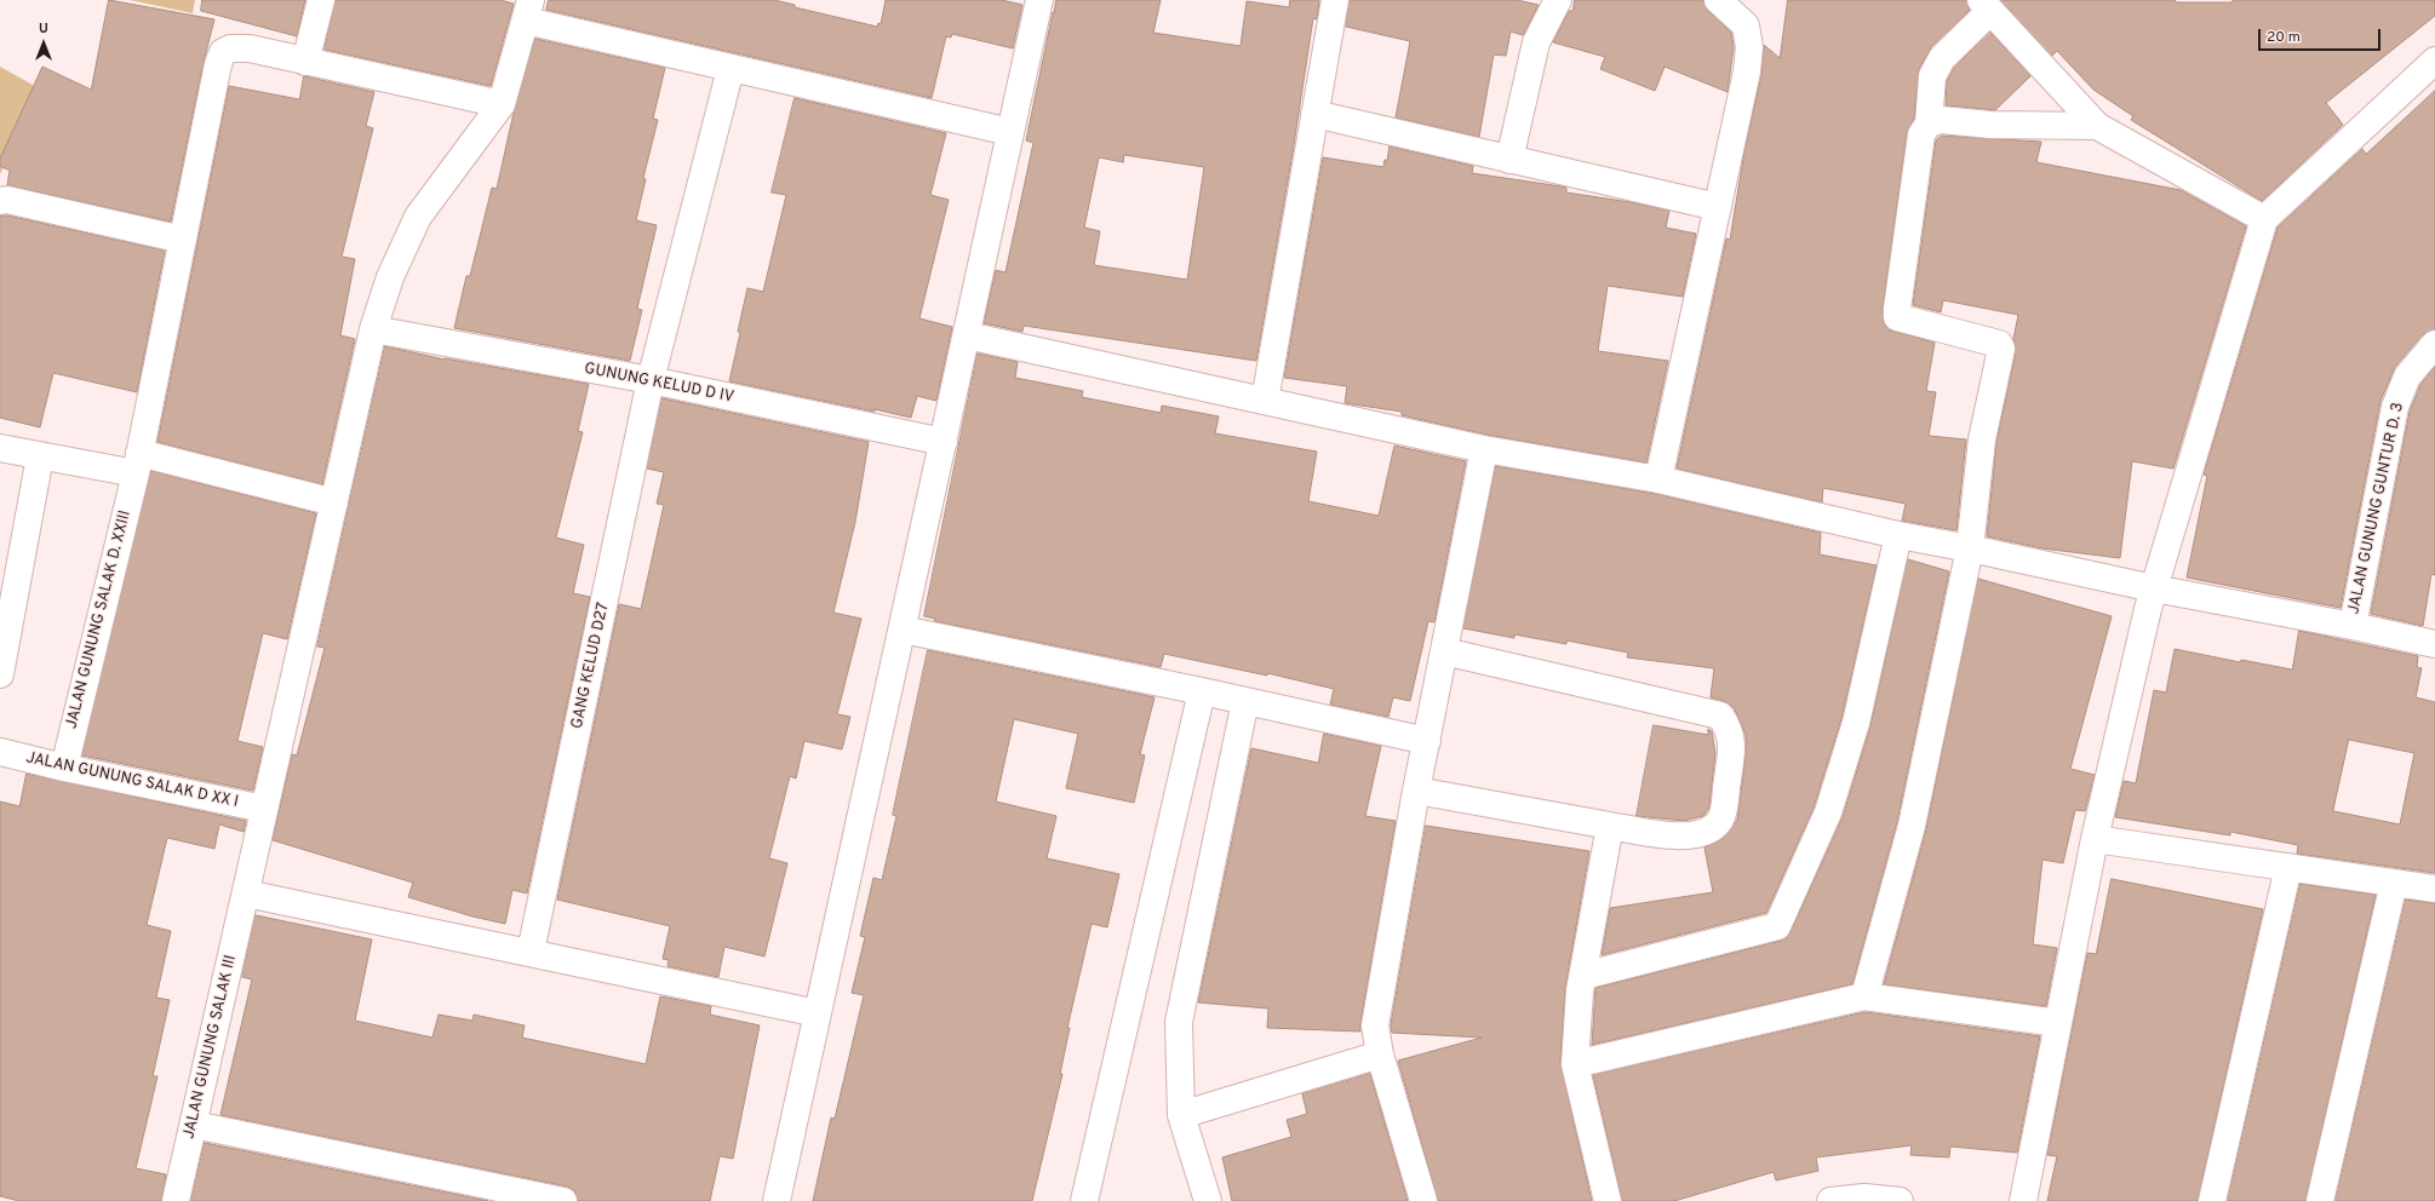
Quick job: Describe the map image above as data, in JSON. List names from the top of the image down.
{
  "streets": {
    "street": [
      "GUNUNG KELUD D IV",
      "JALAN GUNUNG GUNTUR D. 3",
      "JALAN GUNUNG SALAK D. XXIII",
      "GANG KELUD D27",
      "JALAN GUNUNG SALAK D XX I",
      "JALAN GUNUNG SALAK III"
    ]
  },
  "crossings": [
    ["GUNUNG KELUD D IV", "GANG KELUD D27"],
    ["GUNUNG KELUD D IV", "JALAN GUNUNG SALAK III"],
    ["JALAN GUNUNG SALAK D. XXIII", "JALAN GUNUNG SALAK D XX I"],
    ["JALAN GUNUNG SALAK D XX I", "JALAN GUNUNG SALAK III"]
  ],
  "scale_bar": "20 m",
  "north": "top"
}
